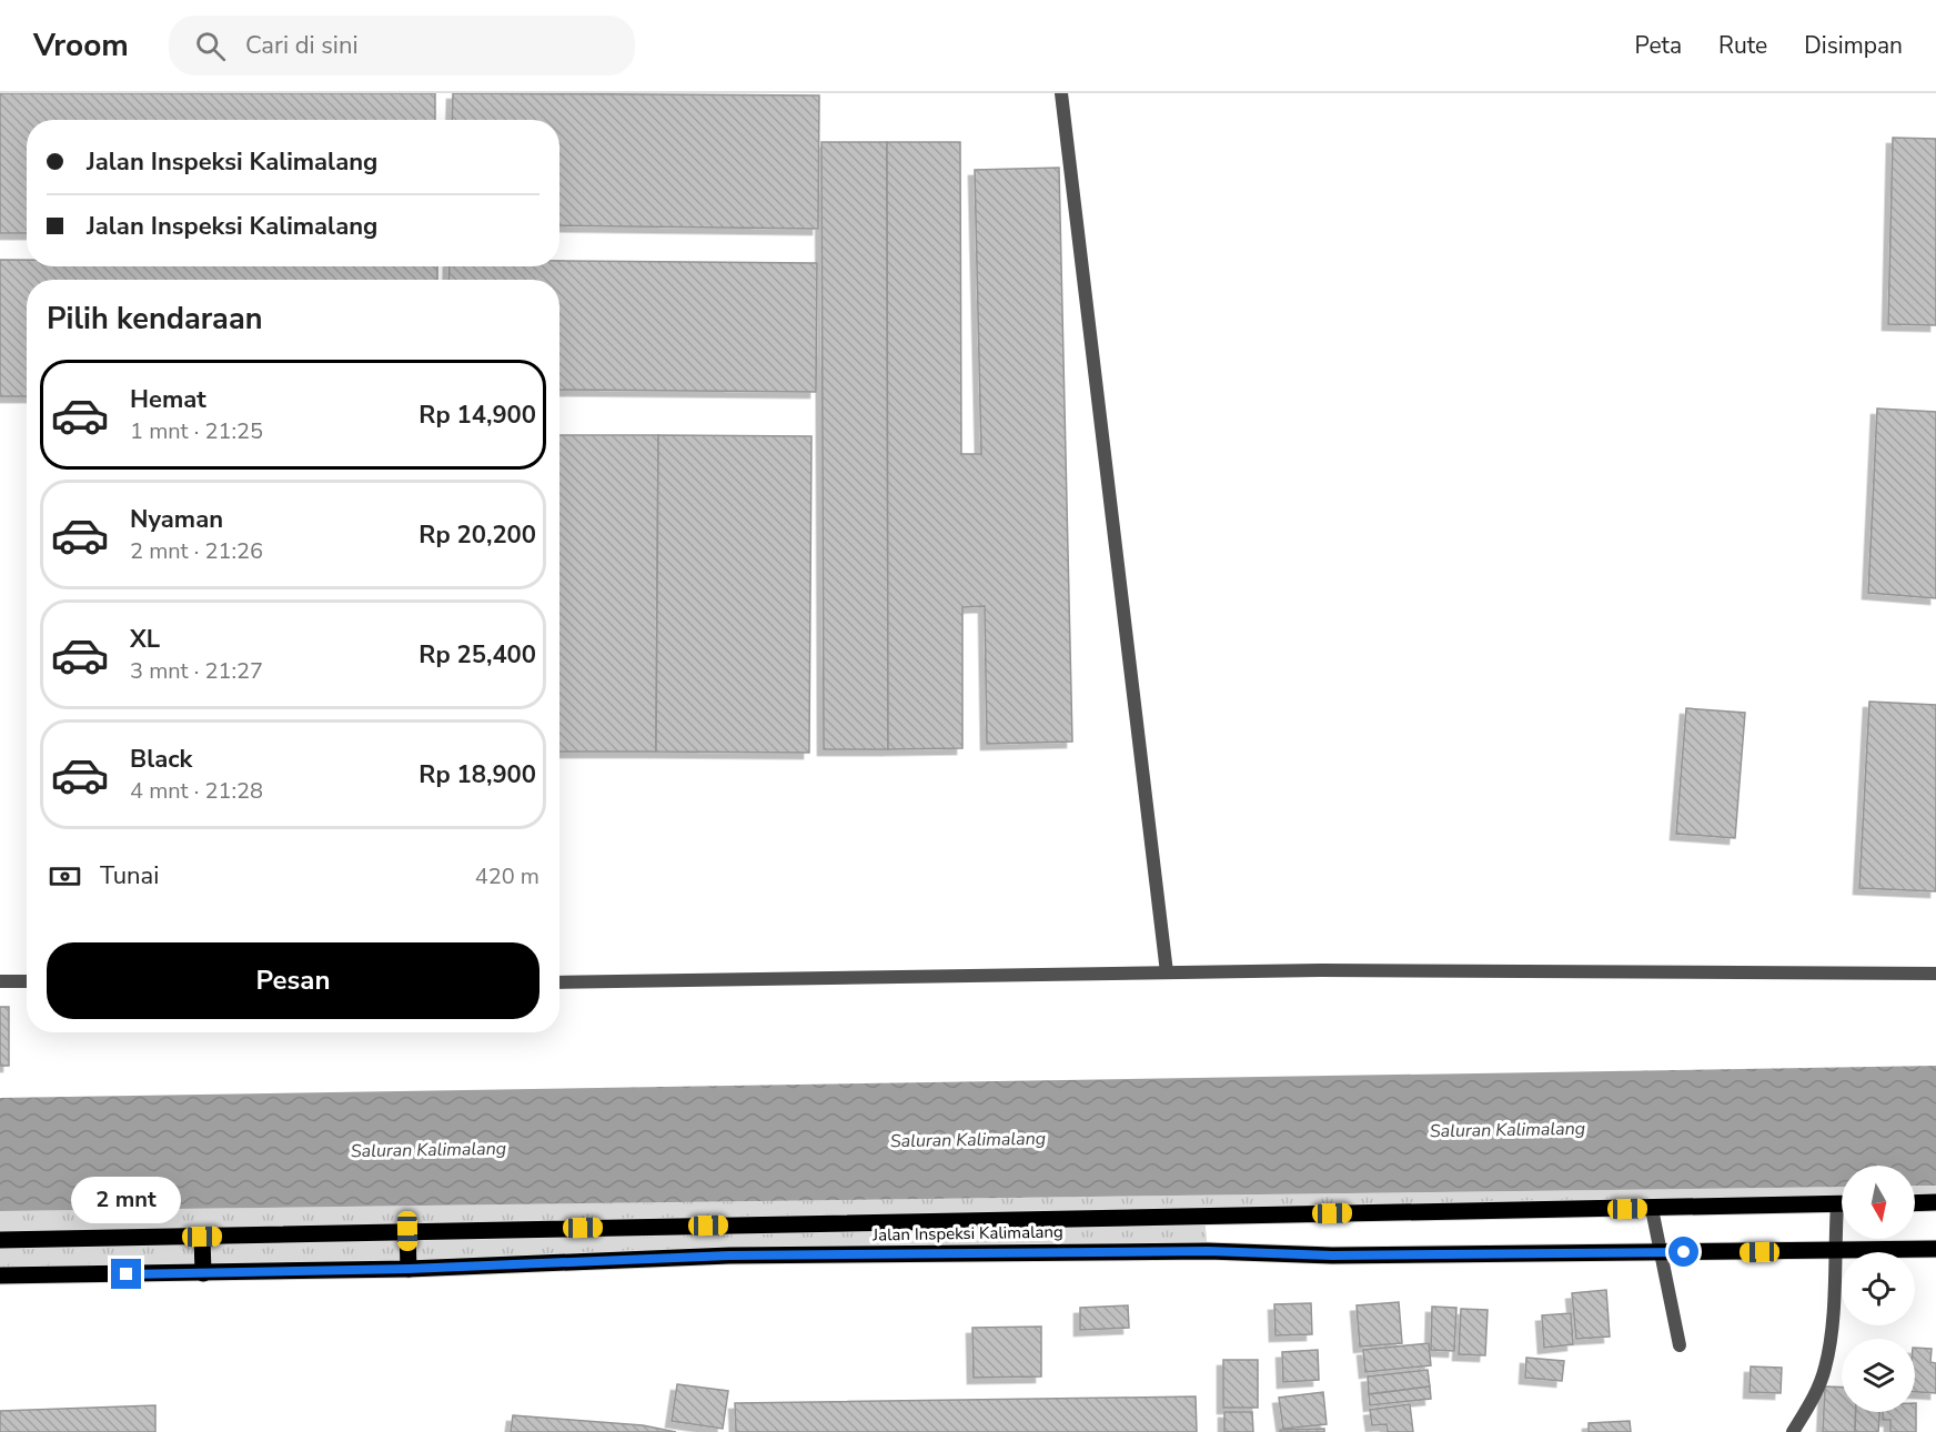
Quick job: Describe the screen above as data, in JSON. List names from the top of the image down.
{
  "streets": {
    "main road": ["Jalan Inspeksi Kalimalang"]
  },
  "water": ["Saluran Kalimalang"],
  "north": "bottom",
  "page": {
    "header": "Vroom",
    "search": "Cari di sini",
    "nav": ["Peta", "Rute", "Disimpan"],
    "banner": ["Jalan Inspeksi Kalimalang", "Jalan Inspeksi Kalimalang"],
    "heading": "Pilih kendaraan",
    "list": [
      {
        "name": "Hemat",
        "note": "1 mnt · 21:25",
        "value": "Rp 14,900"
      },
      {
        "name": "Nyaman",
        "note": "2 mnt · 21:26",
        "value": "Rp 20,200"
      },
      {
        "name": "XL",
        "note": "3 mnt · 21:27",
        "value": "Rp 25,400"
      },
      {
        "name": "Black",
        "note": "4 mnt · 21:28",
        "value": "Rp 18,900"
      }
    ],
    "pay": ["Tunai", "420 m"],
    "buttons": "Pesan",
    "bubble": "2 mnt"
  }
}
